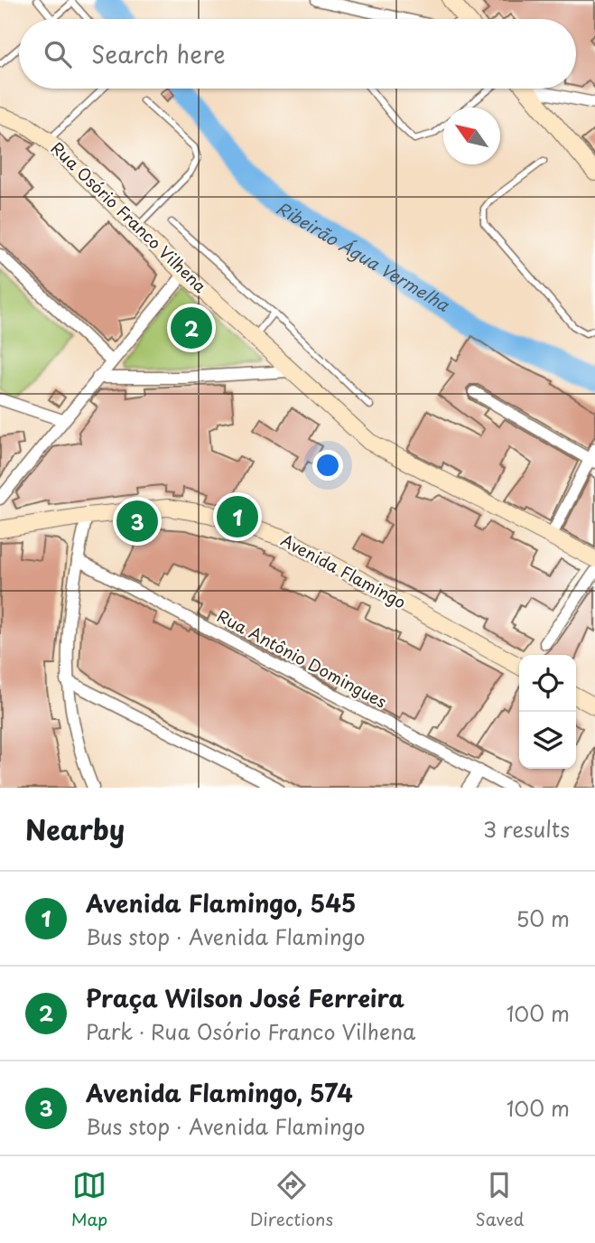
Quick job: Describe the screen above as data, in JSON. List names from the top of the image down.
{
  "streets": {
    "street": ["Rua Osório Franco Vilhena", "Avenida Flamingo", "Rua Antônio Domingues"]
  },
  "water": ["Ribeirão Água Vermelha"],
  "north": "top left",
  "page": {
    "search": "Search here",
    "pins": ["2", "1", "3"],
    "heading": ["Nearby", "3 results"],
    "list": [
      {
        "mark": "1",
        "name": "Avenida Flamingo, 545",
        "note": "Bus stop · Avenida Flamingo",
        "value": "50 m"
      },
      {
        "mark": "2",
        "name": "Praça Wilson José Ferreira",
        "note": "Park · Rua Osório Franco Vilhena",
        "value": "100 m"
      },
      {
        "mark": "3",
        "name": "Avenida Flamingo, 574",
        "note": "Bus stop · Avenida Flamingo",
        "value": "100 m"
      }
    ],
    "nav": ["Map", "Directions", "Saved"]
  }
}
